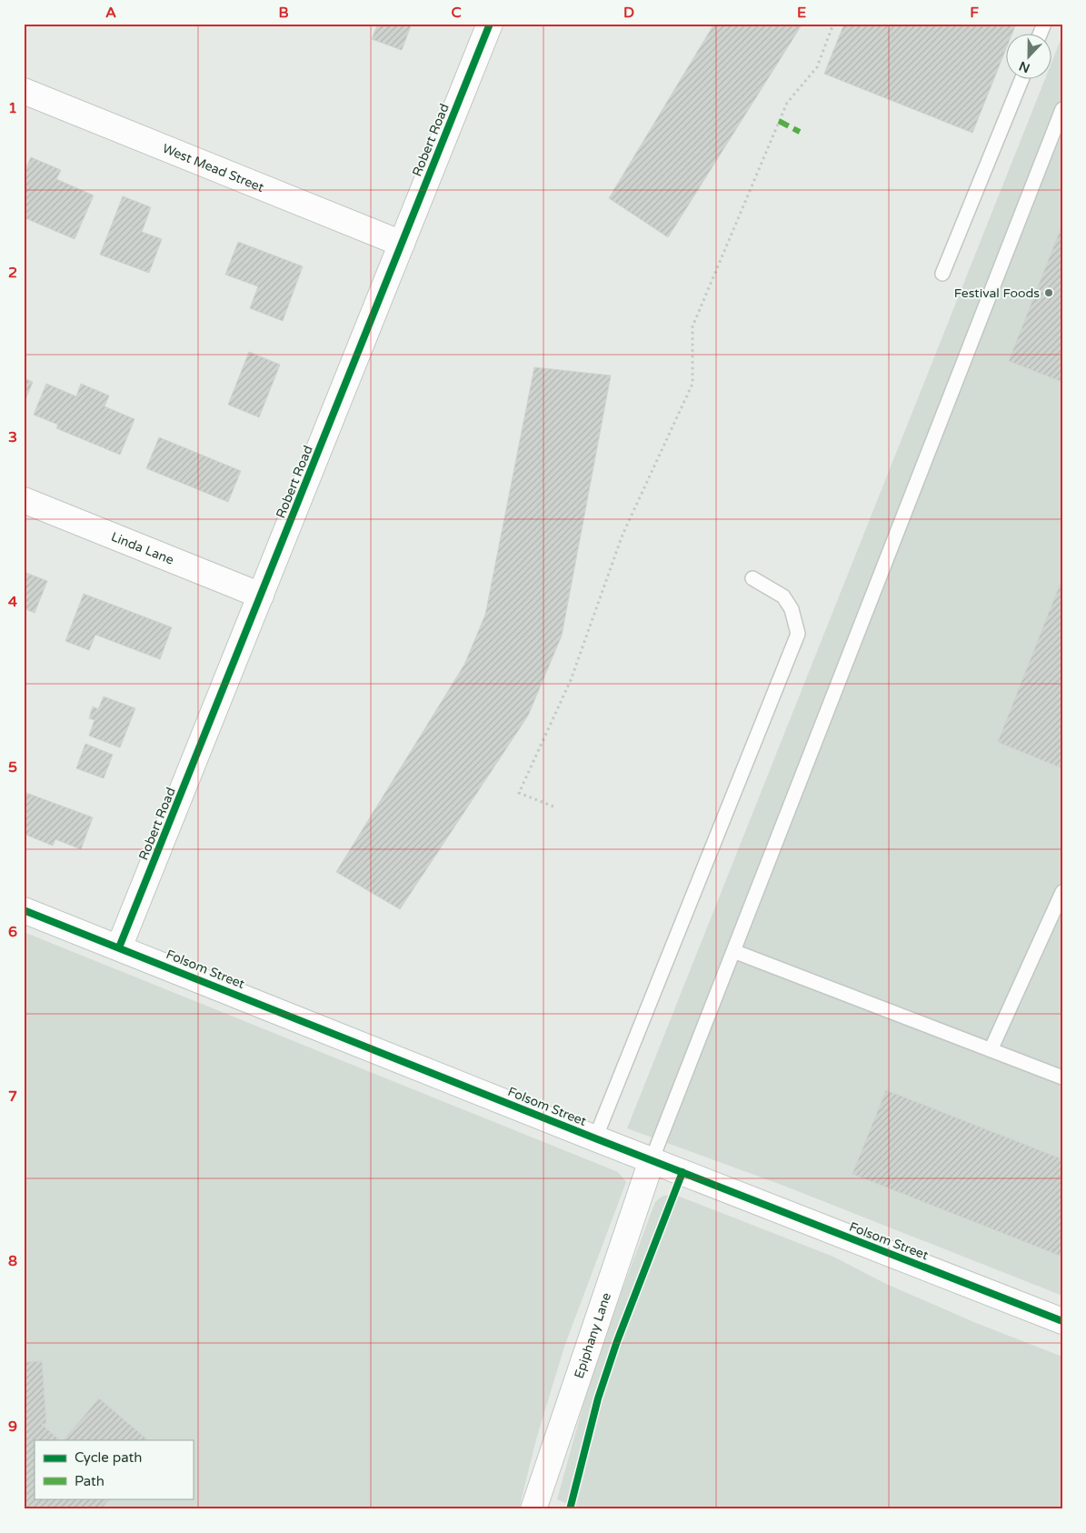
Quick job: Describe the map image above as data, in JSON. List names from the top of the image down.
{
  "streets": {
    "street": [
      "Robert Road",
      "West Mead Street",
      "Linda Lane",
      "Folsom Street",
      "Epiphany Lane"
    ]
  },
  "crossings": [
    ["Robert Road", "West Mead Street"],
    ["Robert Road", "Linda Lane"],
    ["Robert Road", "Folsom Street"],
    ["Folsom Street", "Epiphany Lane"]
  ],
  "places": ["Festival Foods"],
  "legend": ["Cycle path", "Path"],
  "north": "bottom",
  "grid": {
    "columns": [
      "A",
      "B",
      "C",
      "D",
      "E",
      "F"
    ],
    "rows": [
      "1",
      "2",
      "3",
      "4",
      "5",
      "6",
      "7",
      "8",
      "9"
    ]
  }
}
